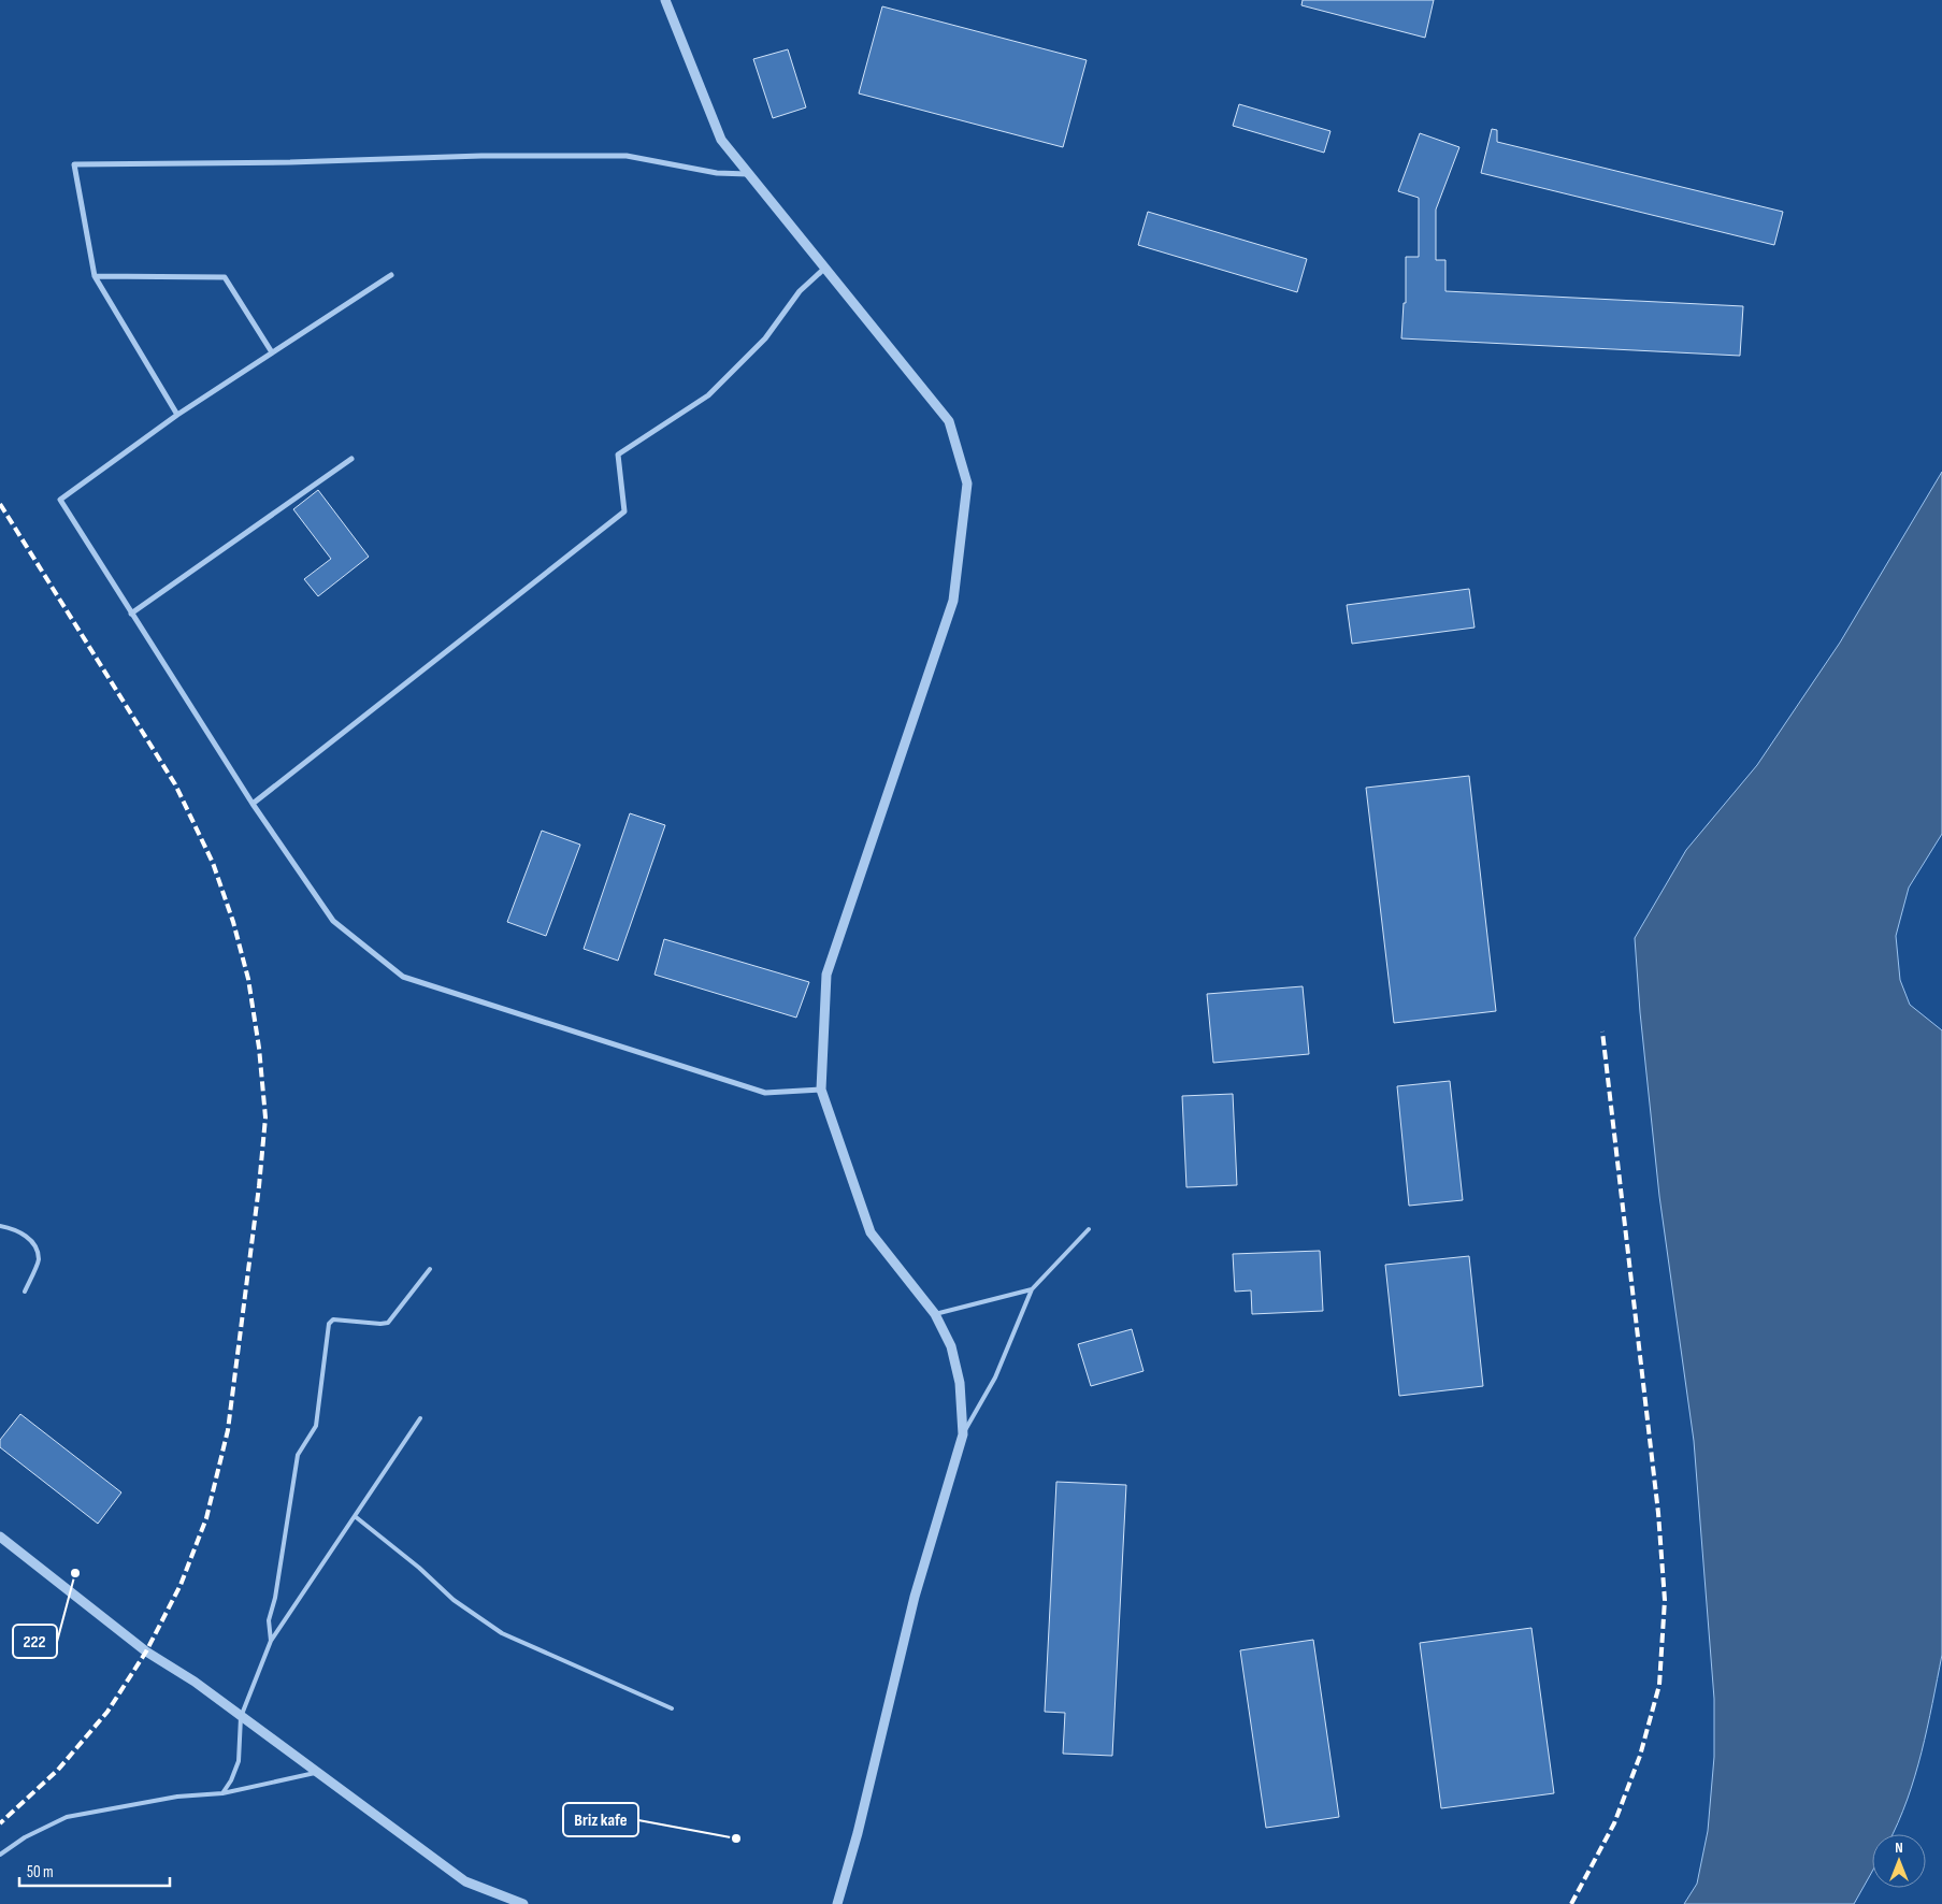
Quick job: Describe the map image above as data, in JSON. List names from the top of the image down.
{
  "places": ["222", "Briz kafe"],
  "scale_bar": "50 m",
  "north": "top"
}
